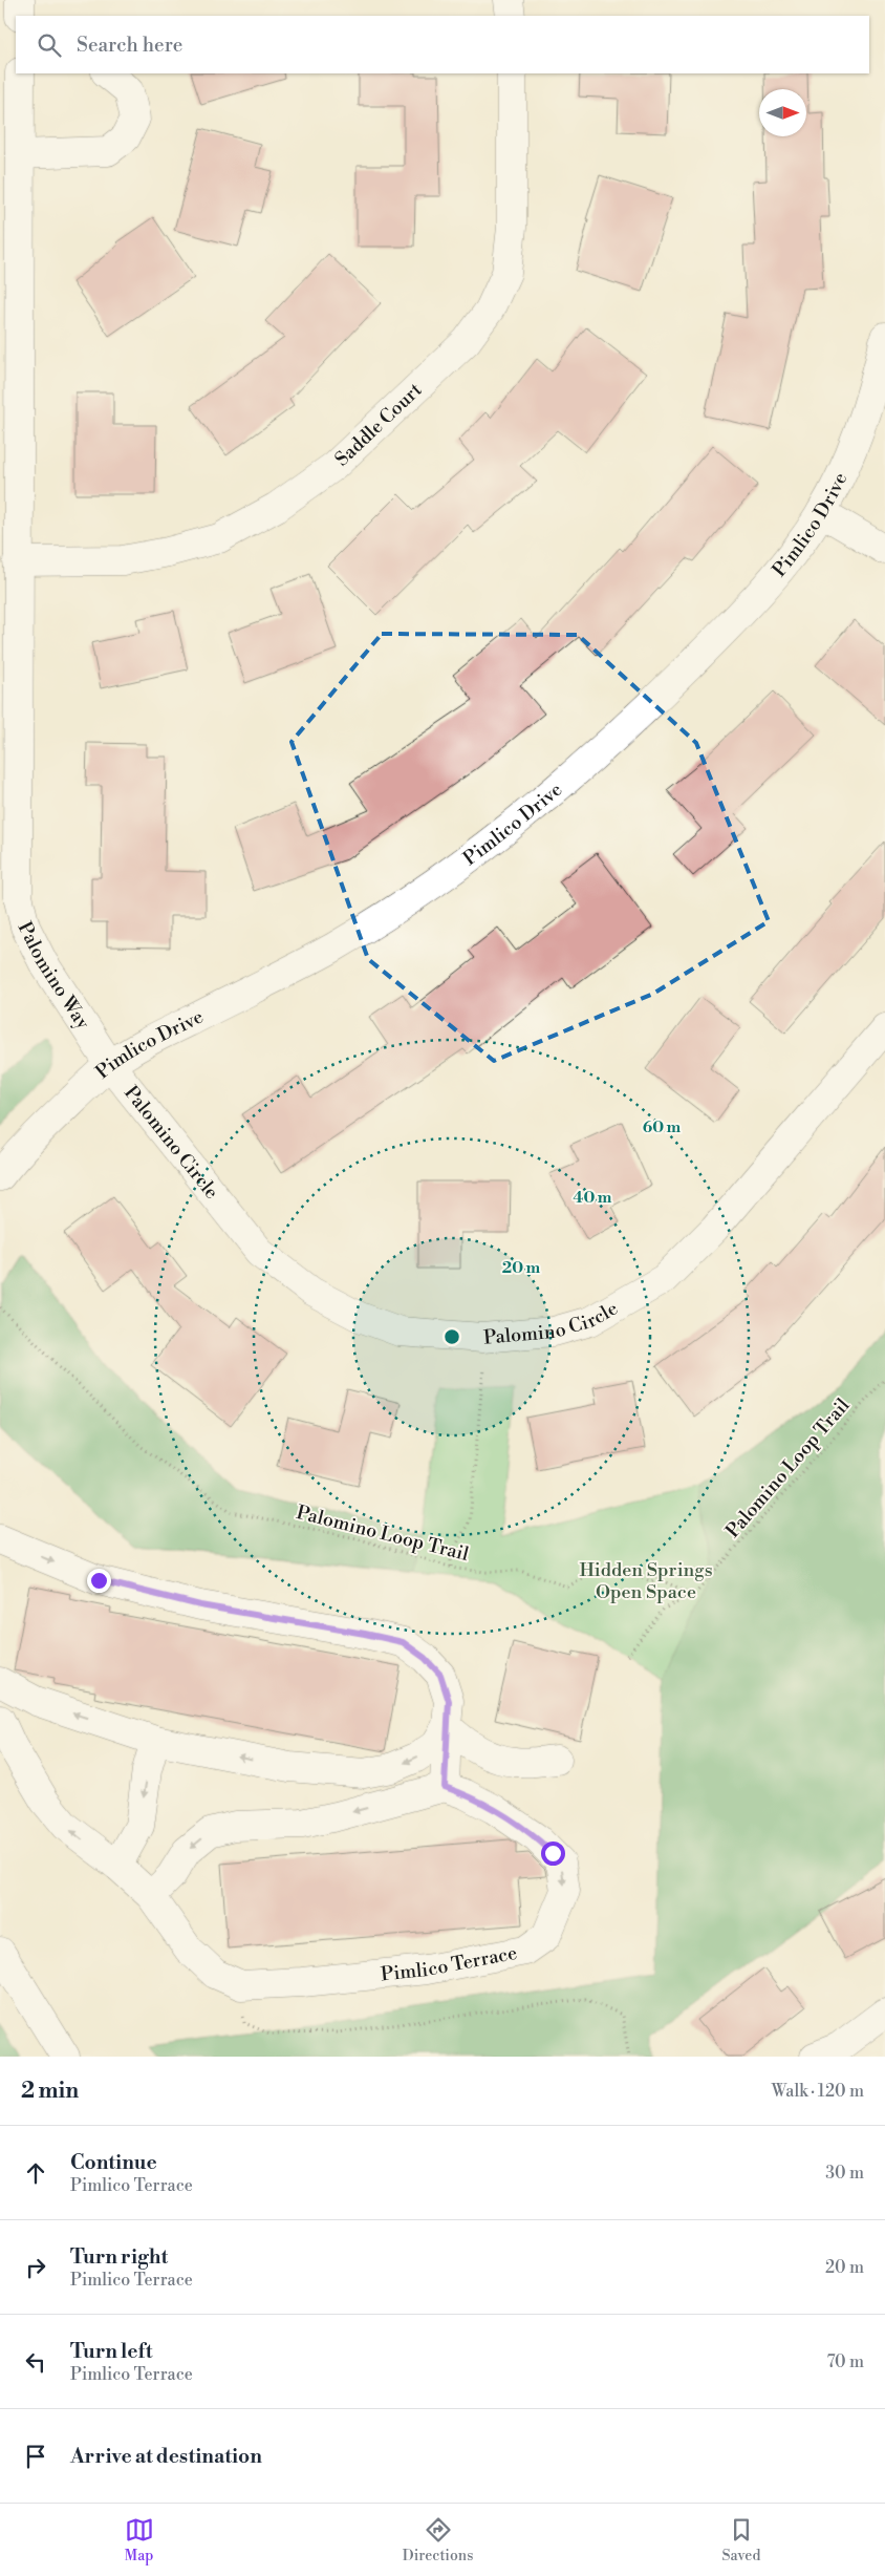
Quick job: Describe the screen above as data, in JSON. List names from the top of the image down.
{
  "streets": {
    "street": [
      "Saddle Court",
      "Pimlico Drive",
      "Palomino Way",
      "Palomino Circle",
      "Pimlico Terrace"
    ],
    "path": ["Palomino Loop Trail"]
  },
  "crossings": [
    ["Saddle Court", "Palomino Way"],
    ["Pimlico Drive", "Palomino Way"],
    ["Pimlico Drive", "Palomino Circle"],
    ["Palomino Way", "Palomino Circle"]
  ],
  "parks": ["Hidden Springs Open Space"],
  "north": "right",
  "page": {
    "search": "Search here",
    "heading": ["2 min", "Walk · 120 m"],
    "list": [
      ["Continue", "Pimlico Terrace", "30 m"],
      ["Turn right", "Pimlico Terrace", "20 m"],
      ["Turn left", "Pimlico Terrace", "70 m"],
      "Arrive at destination"
    ],
    "nav": ["Map", "Directions", "Saved"]
  },
  "rings": ["60 m", "40 m", "20 m"]
}
